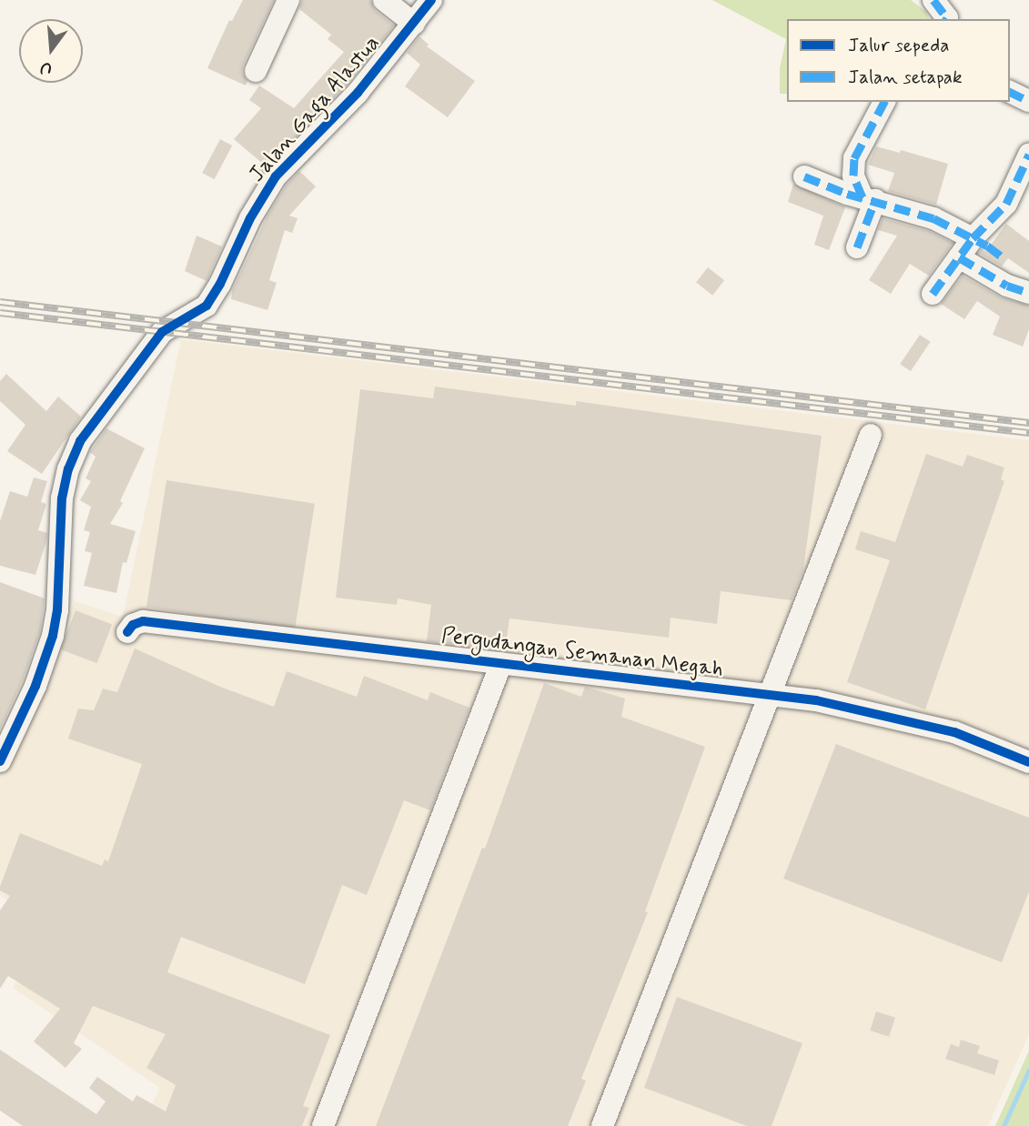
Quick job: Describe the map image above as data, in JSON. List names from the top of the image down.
{
  "streets": {
    "street": ["Jalan Gaga Alastua", "Pergudangan Semanan Megah"]
  },
  "legend": ["Jalur sepeda", "Jalan setapak"],
  "north": "bottom"
}
